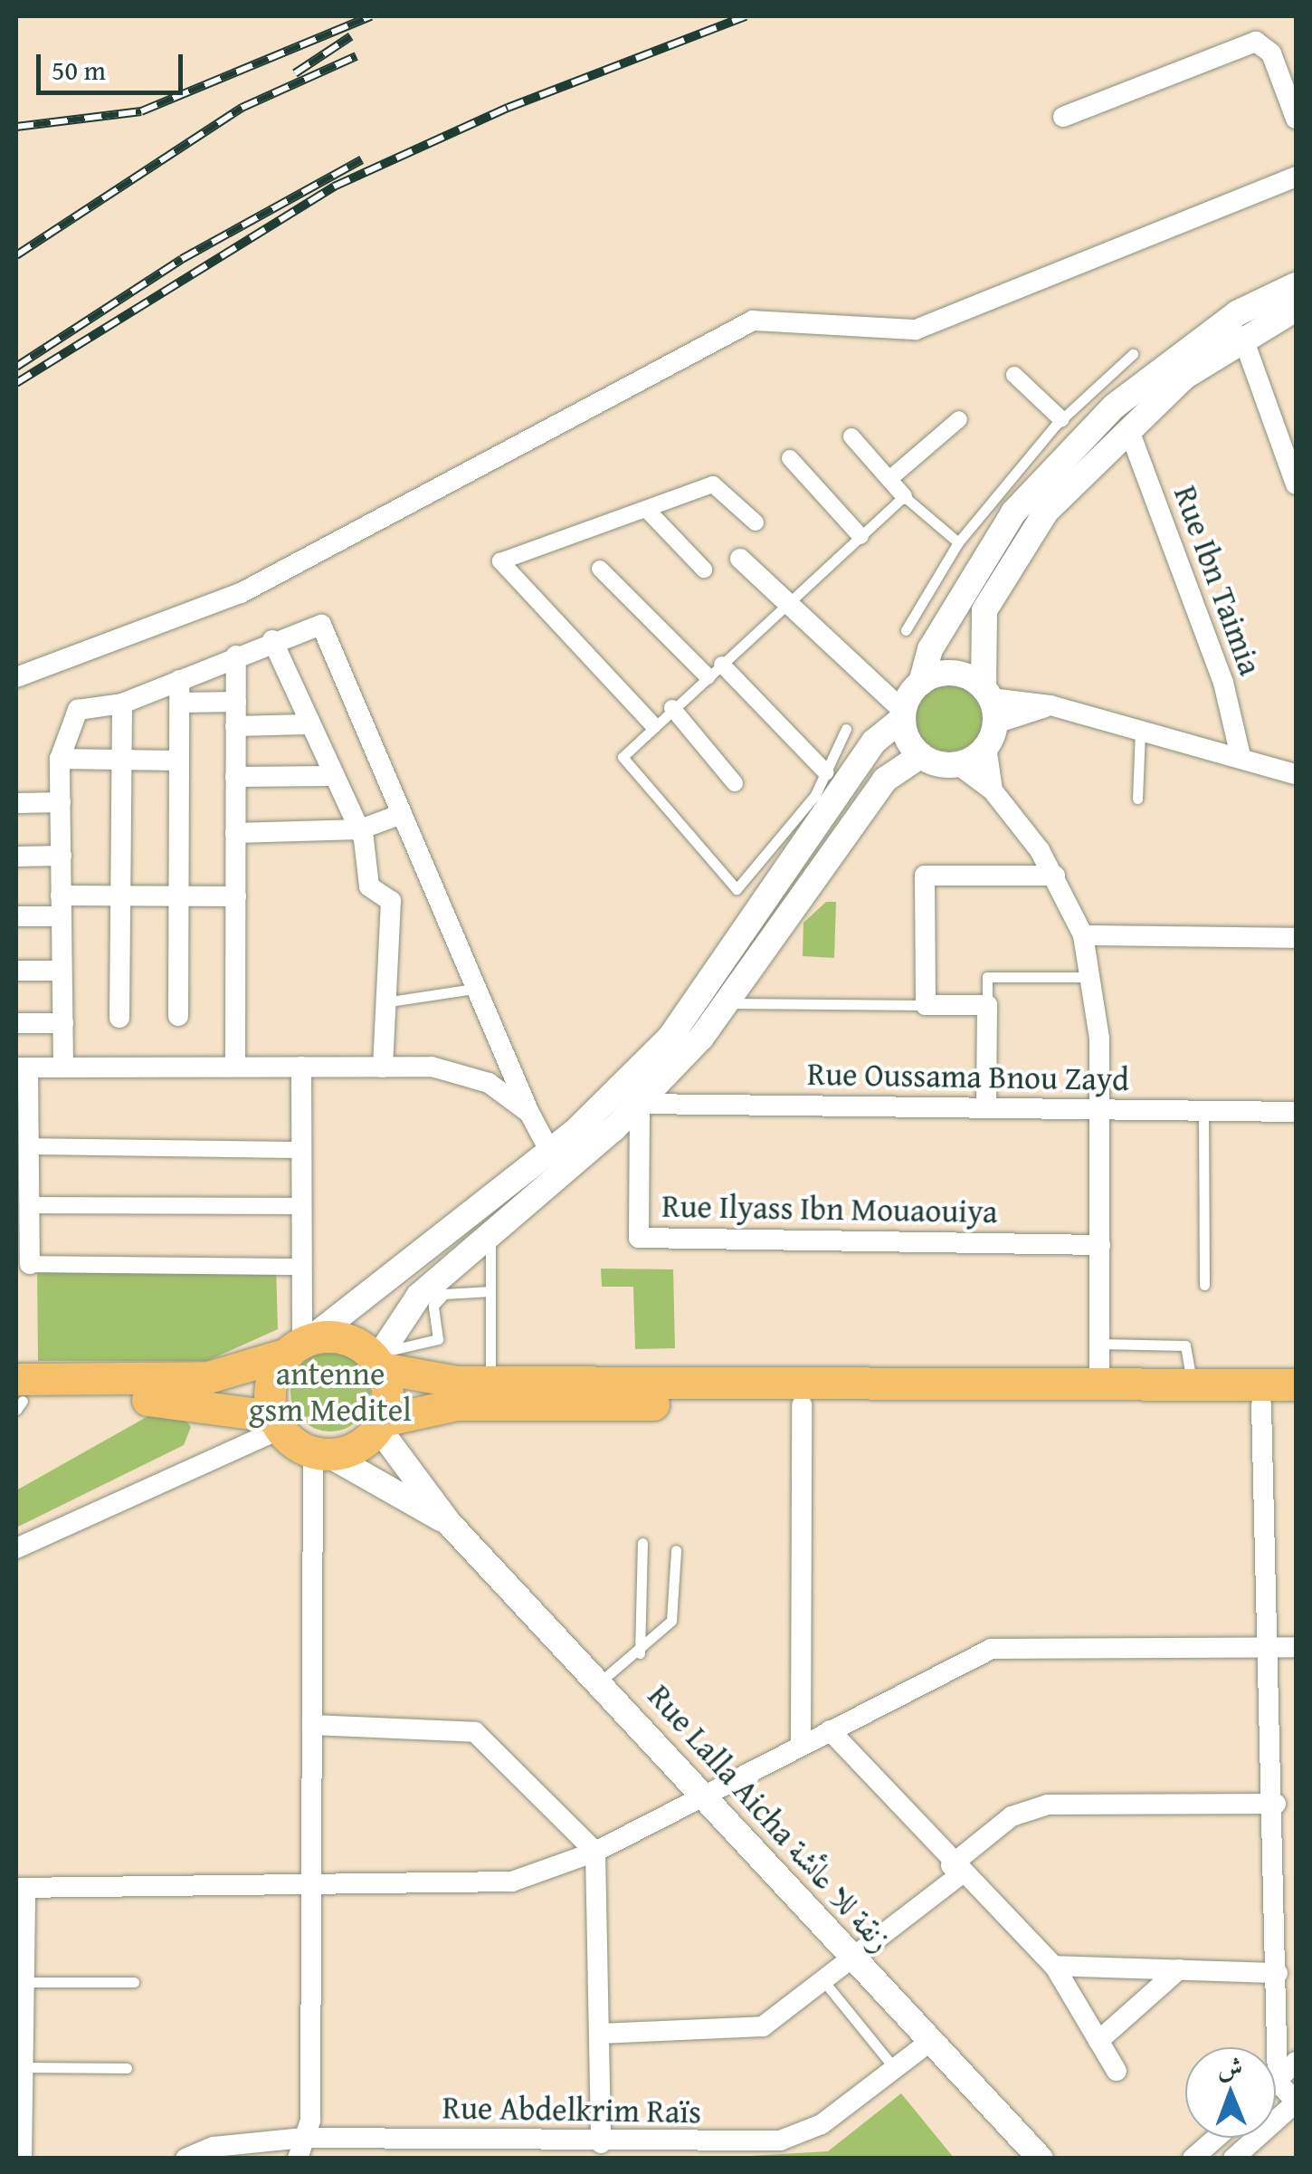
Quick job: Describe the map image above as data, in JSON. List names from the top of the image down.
{
  "streets": {
    "street": [
      "Rue Ibn Taimia",
      "Rue Oussama Bnou Zayd",
      "Rue Ilyass Ibn Mouaouiya",
      "Rue Lalla Aicha زنقة للا عائشة",
      "Rue Abdelkrim Raïs"
    ]
  },
  "crossings": [
    ["Rue Oussama Bnou Zayd", "Rue Ilyass Ibn Mouaouiya"],
    ["Rue Lalla Aicha زنقة للا عائشة", "Rue Abdelkrim Raïs"]
  ],
  "parks": ["antenne gsm Meditel"],
  "scale_bar": "50 m",
  "north": "top"
}
